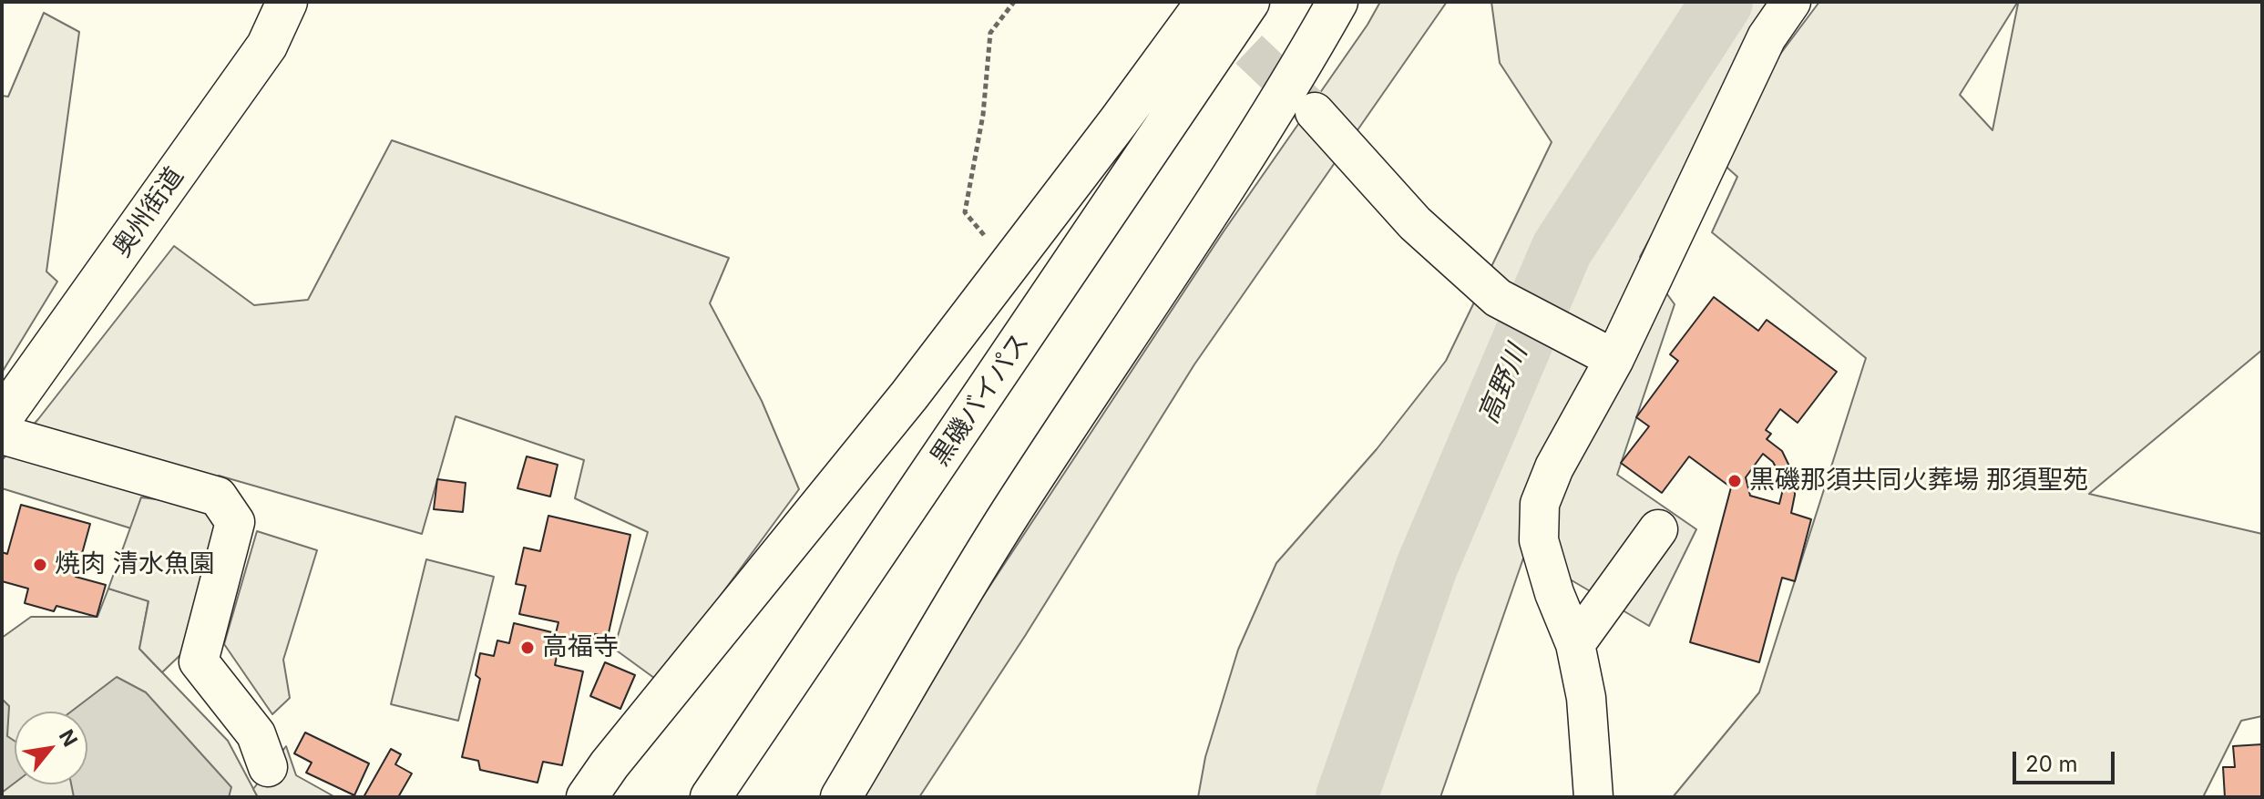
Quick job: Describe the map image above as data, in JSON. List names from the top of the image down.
{
  "streets": {
    "main road": ["奥州街道", "黒磯バイパス"]
  },
  "water": ["高野川"],
  "places": ["黒磯那須共同火葬場 那須聖苑", "焼肉 清水魚園", "高福寺"],
  "scale_bar": "20 m",
  "north": "top right"
}
